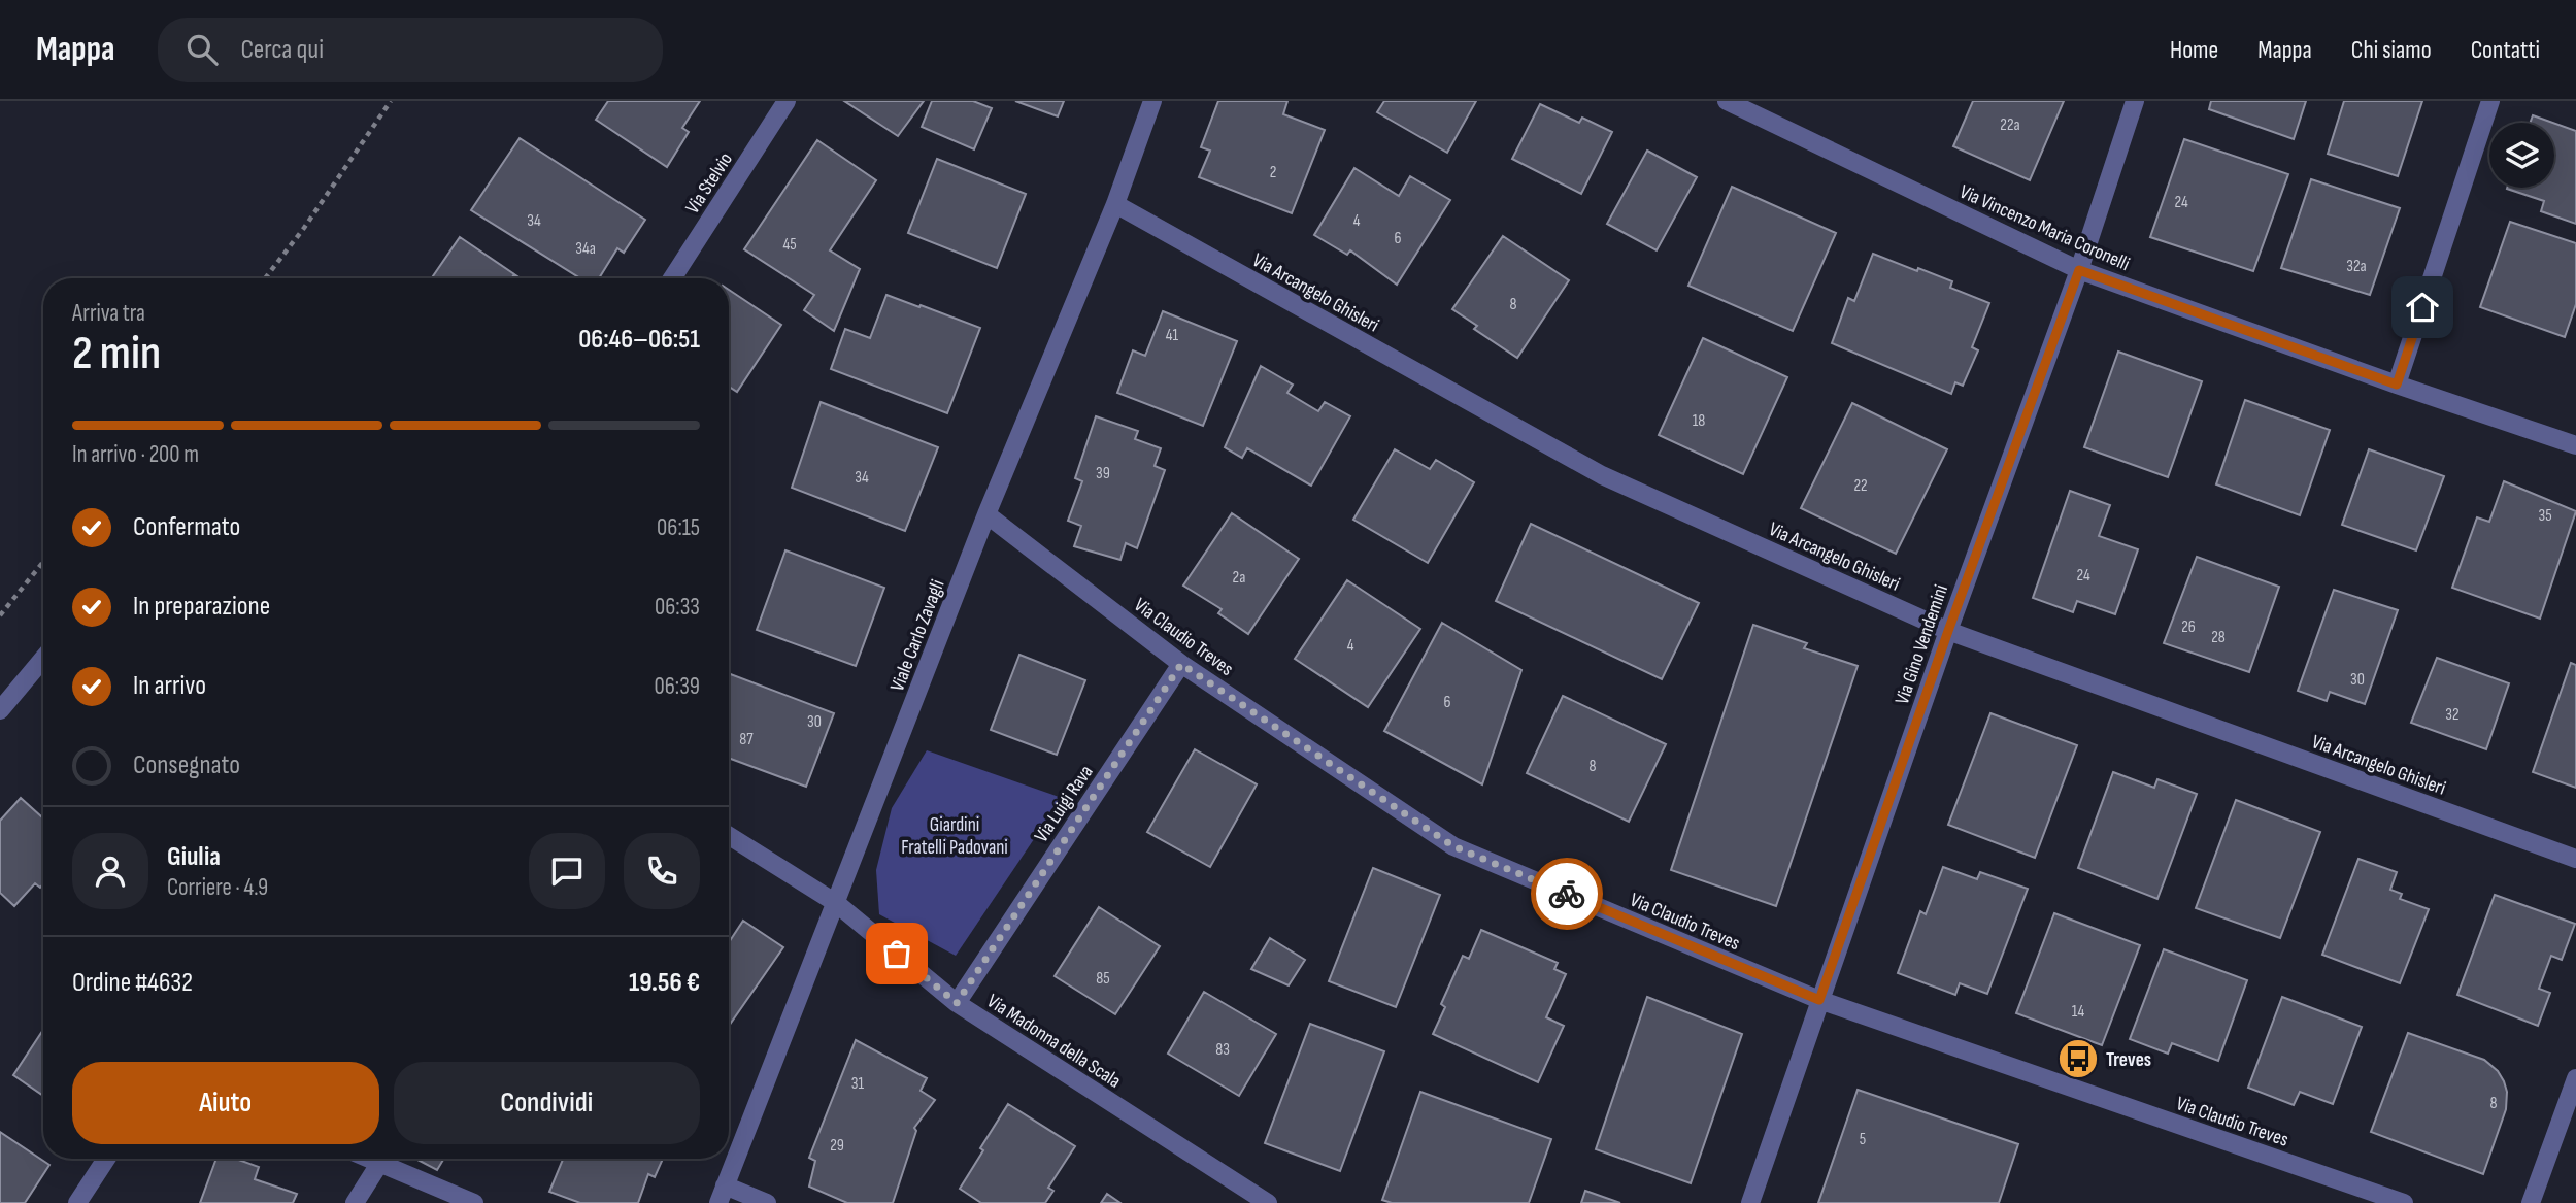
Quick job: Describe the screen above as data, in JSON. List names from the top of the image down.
{
  "streets": {
    "street": [
      "Via Stelvio",
      "Via Vincenzo Maria Coronelli",
      "Via Arcangelo Ghisleri",
      "Viale Carlo Zavagli",
      "Via Claudio Treves",
      "Via Gino Vendemini",
      "Via Luigi Rava",
      "Via Madonna della Scala"
    ]
  },
  "crossings": [
    ["Via Vincenzo Maria Coronelli", "Via Gino Vendemini"],
    ["Via Arcangelo Ghisleri", "Viale Carlo Zavagli"],
    ["Via Arcangelo Ghisleri", "Via Gino Vendemini"],
    ["Viale Carlo Zavagli", "Via Claudio Treves"],
    ["Viale Carlo Zavagli", "Via Madonna della Scala"],
    ["Via Claudio Treves", "Via Gino Vendemini"],
    ["Via Claudio Treves", "Via Luigi Rava"],
    ["Via Luigi Rava", "Via Madonna della Scala"]
  ],
  "parks": ["Giardini Fratelli Padovani"],
  "places": {
    "bus stop": ["Treves"]
  },
  "house_numbers": [
    "22a",
    "2",
    "24",
    "34",
    "4",
    "6",
    "45",
    "34a",
    "32a",
    "8",
    "41",
    "18",
    "39",
    "34",
    "22",
    "35",
    "24",
    "2a",
    "26",
    "28",
    "4",
    "30",
    "6",
    "32",
    "30",
    "87",
    "8",
    "85",
    "14",
    "83",
    "31",
    "8",
    "5",
    "29"
  ],
  "page": {
    "header": "Mappa",
    "search": "Cerca qui",
    "nav": [
      "Home",
      "Mappa",
      "Chi siamo",
      "Contatti"
    ],
    "heading": ["2 min", "Arriva tra", "06:46–06:51"],
    "panel": [
      "Giulia",
      "Corriere · 4.9",
      "Ordine #4632",
      "19.56 €"
    ],
    "bar": "In arrivo · 200 m",
    "list": [
      ["Confermato", "06:15"],
      ["In preparazione", "06:33"],
      ["In arrivo", "06:39"],
      "Consegnato"
    ],
    "buttons": ["Aiuto", "Condividi"]
  }
}
